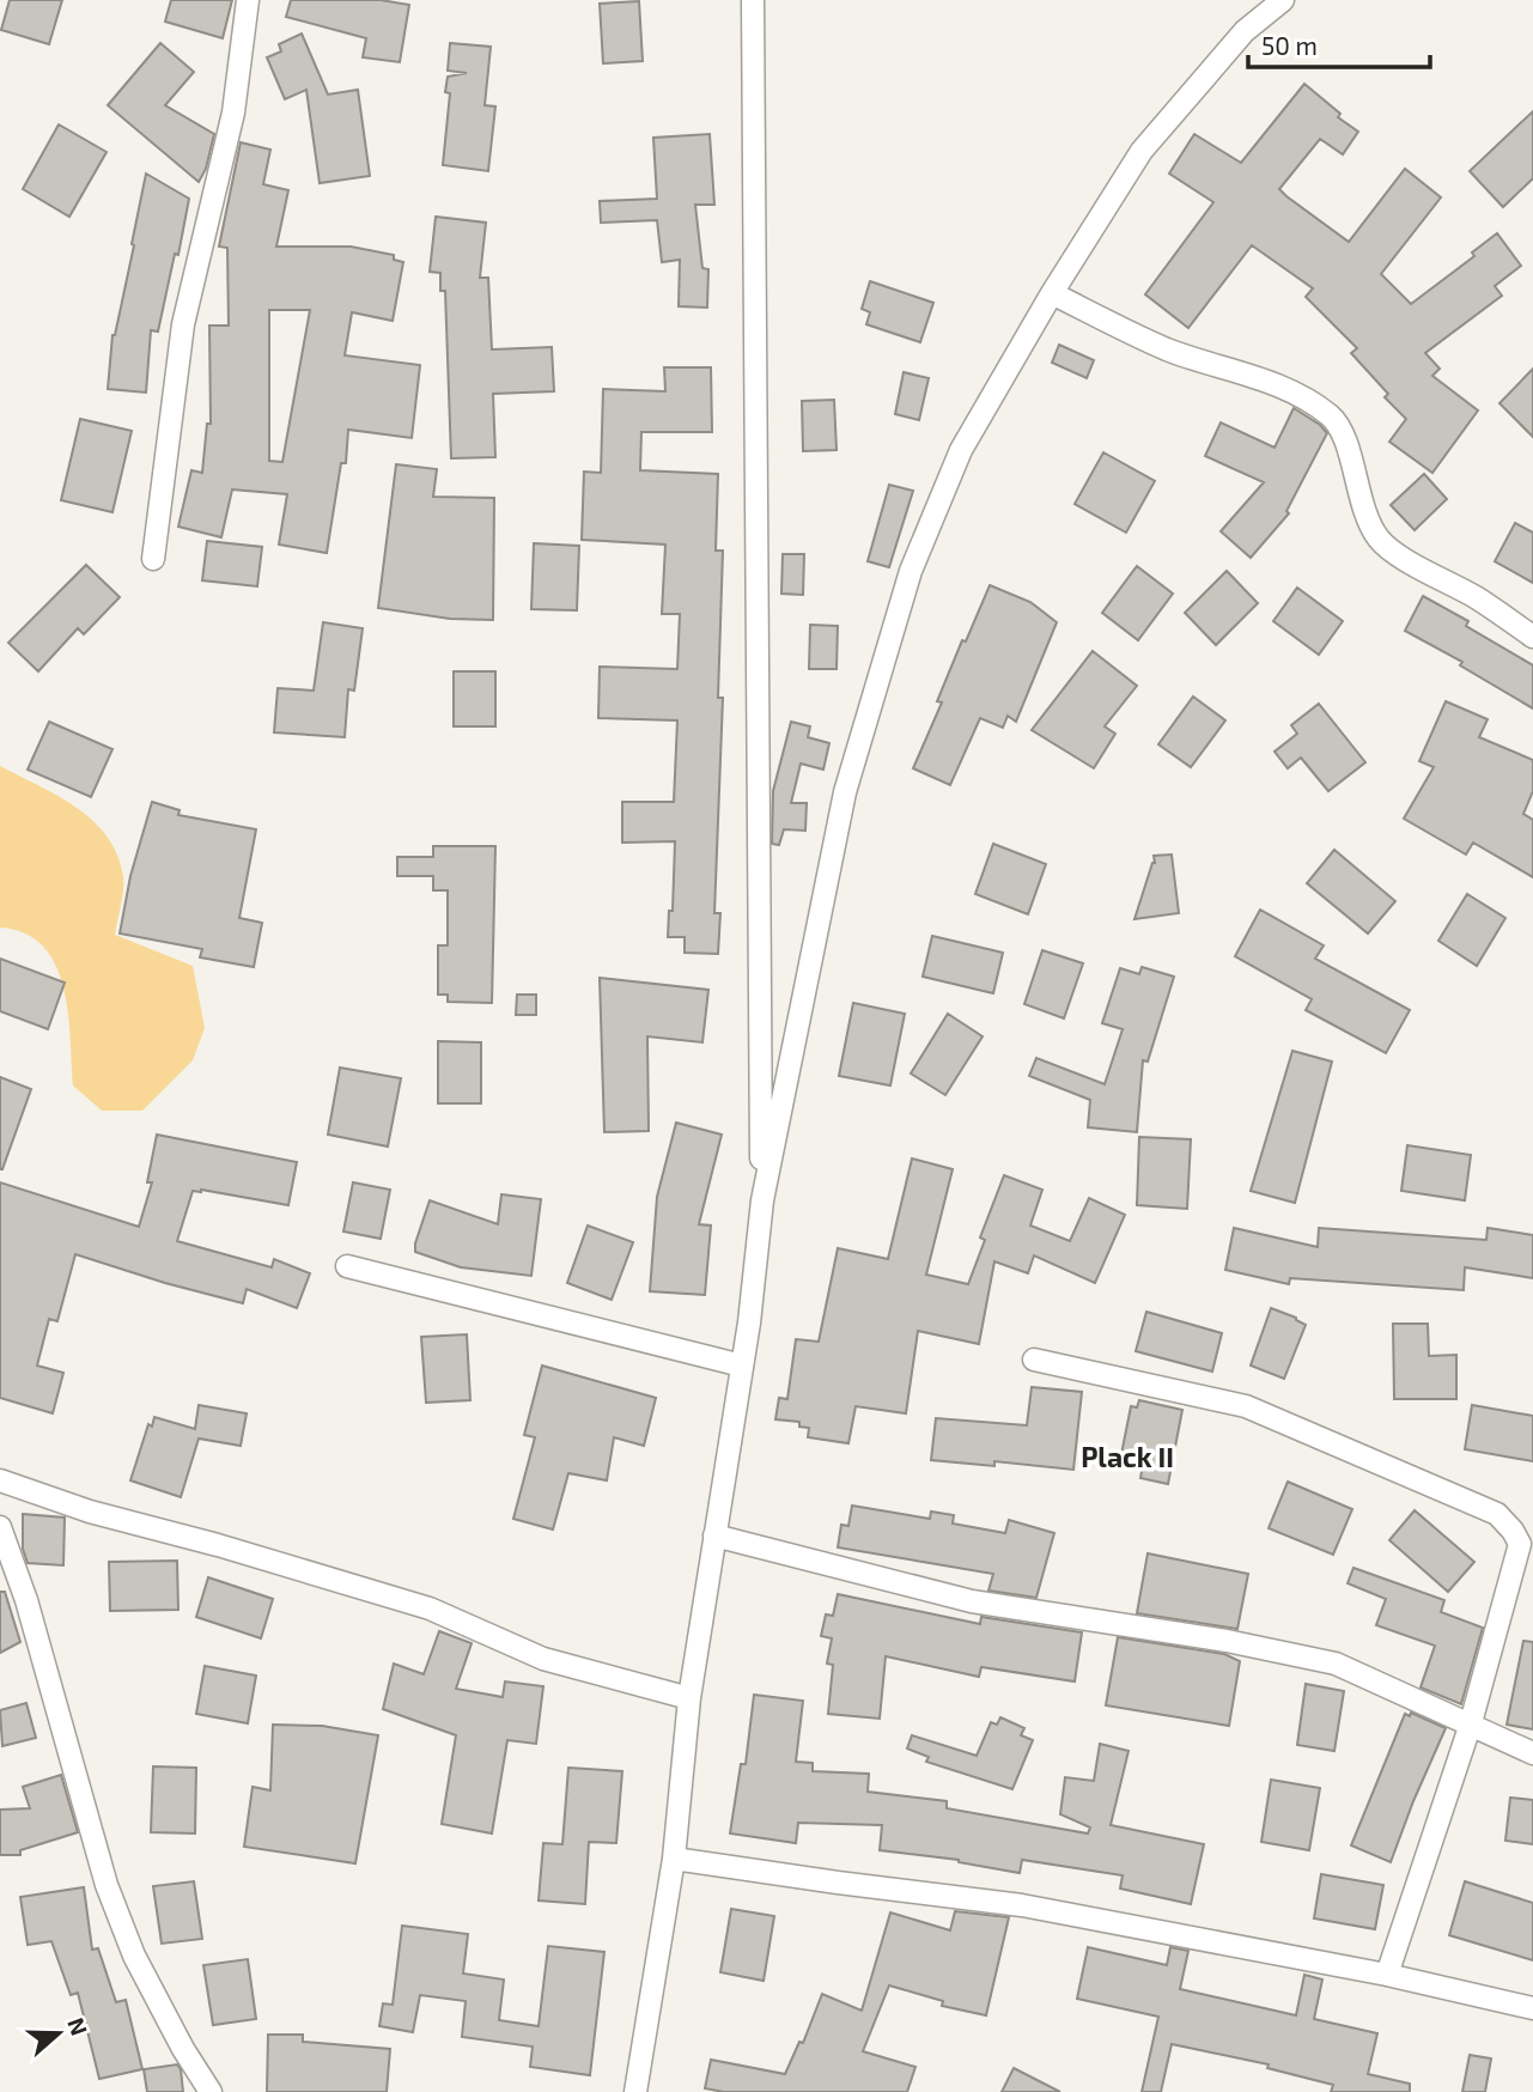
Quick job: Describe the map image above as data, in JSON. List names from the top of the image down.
{
  "districts": ["Plack II"],
  "scale_bar": "50 m",
  "north": "right"
}
